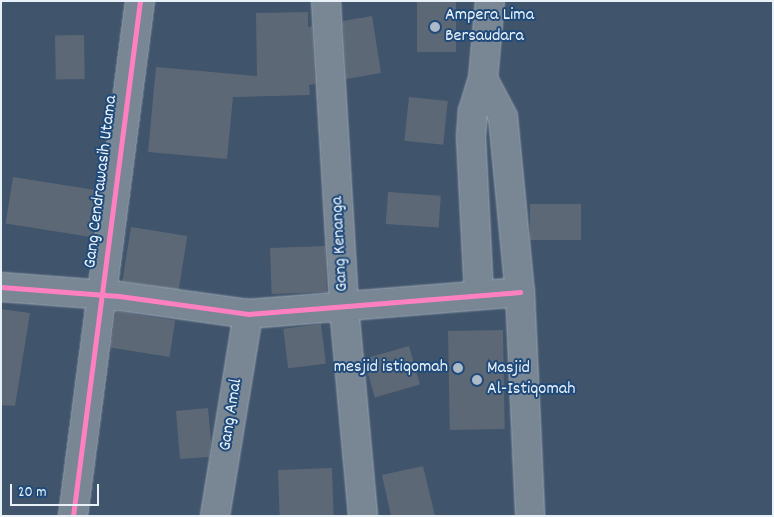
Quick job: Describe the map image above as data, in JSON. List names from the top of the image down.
{
  "streets": {
    "street": ["Gang Cendrawasih Utama", "Gang Kenanga", "Gang Amal"]
  },
  "places": ["Ampera Lima Bersaudara", "mesjid istiqomah", "Masjid Al-Istiqomah"],
  "scale_bar": "20 m"
}
